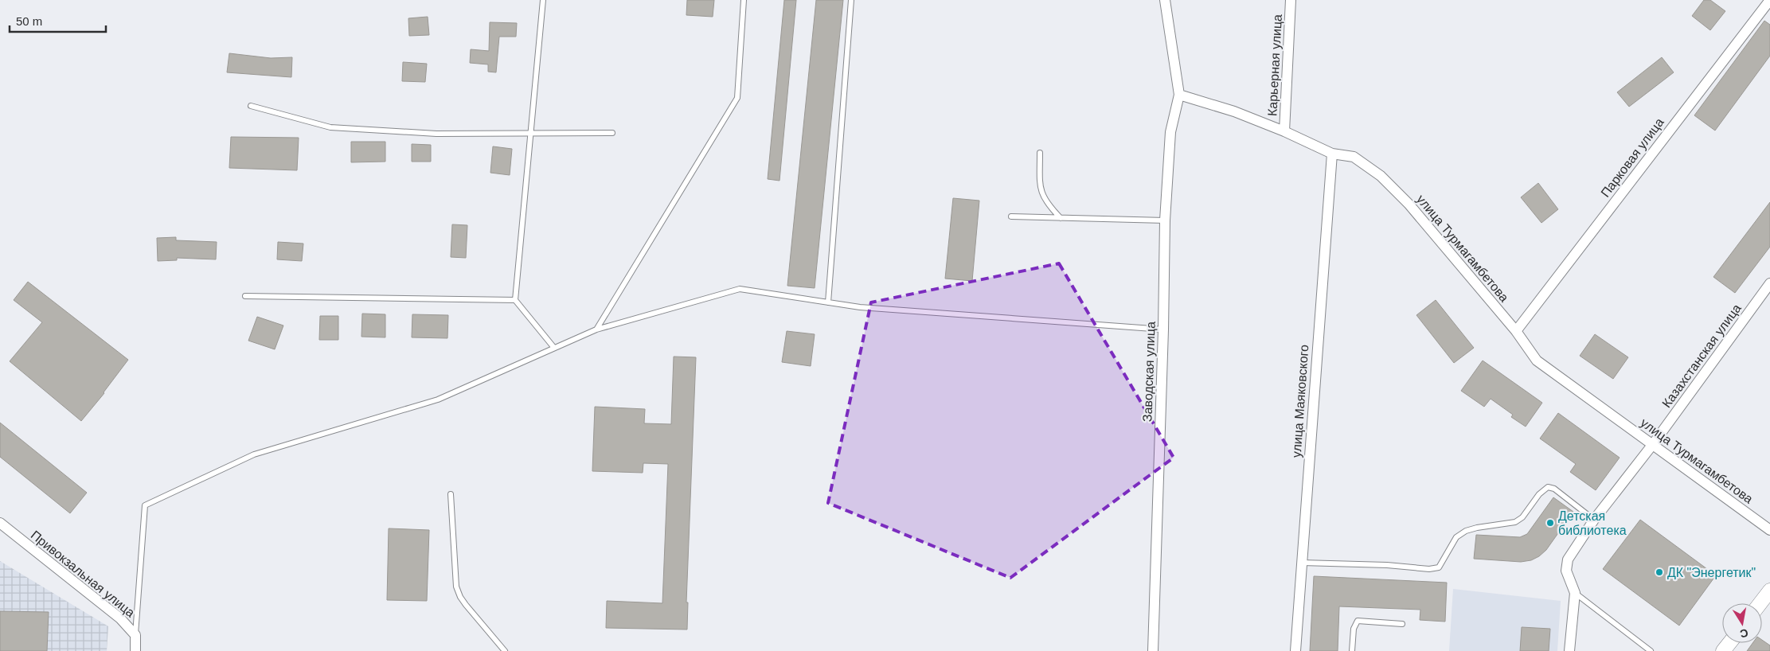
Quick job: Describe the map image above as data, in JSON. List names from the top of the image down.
{
  "streets": {
    "street": [
      "Карьерная улица",
      "Парковая улица",
      "улица Турмагамбетова",
      "Казахстанская улица",
      "Заводская улица",
      "улица Маяковского",
      "Привокзальная улица"
    ]
  },
  "crossings": [
    ["Карьерная улица", "улица Турмагамбетова"],
    ["Парковая улица", "улица Турмагамбетова"],
    ["улица Турмагамбетова", "Казахстанская улица"],
    ["улица Турмагамбетова", "Заводская улица"],
    ["улица Турмагамбетова", "улица Маяковского"]
  ],
  "places": ["Детская библиотека", "ДК \"Энергетик\""],
  "scale_bar": "50 m",
  "north": "bottom"
}
